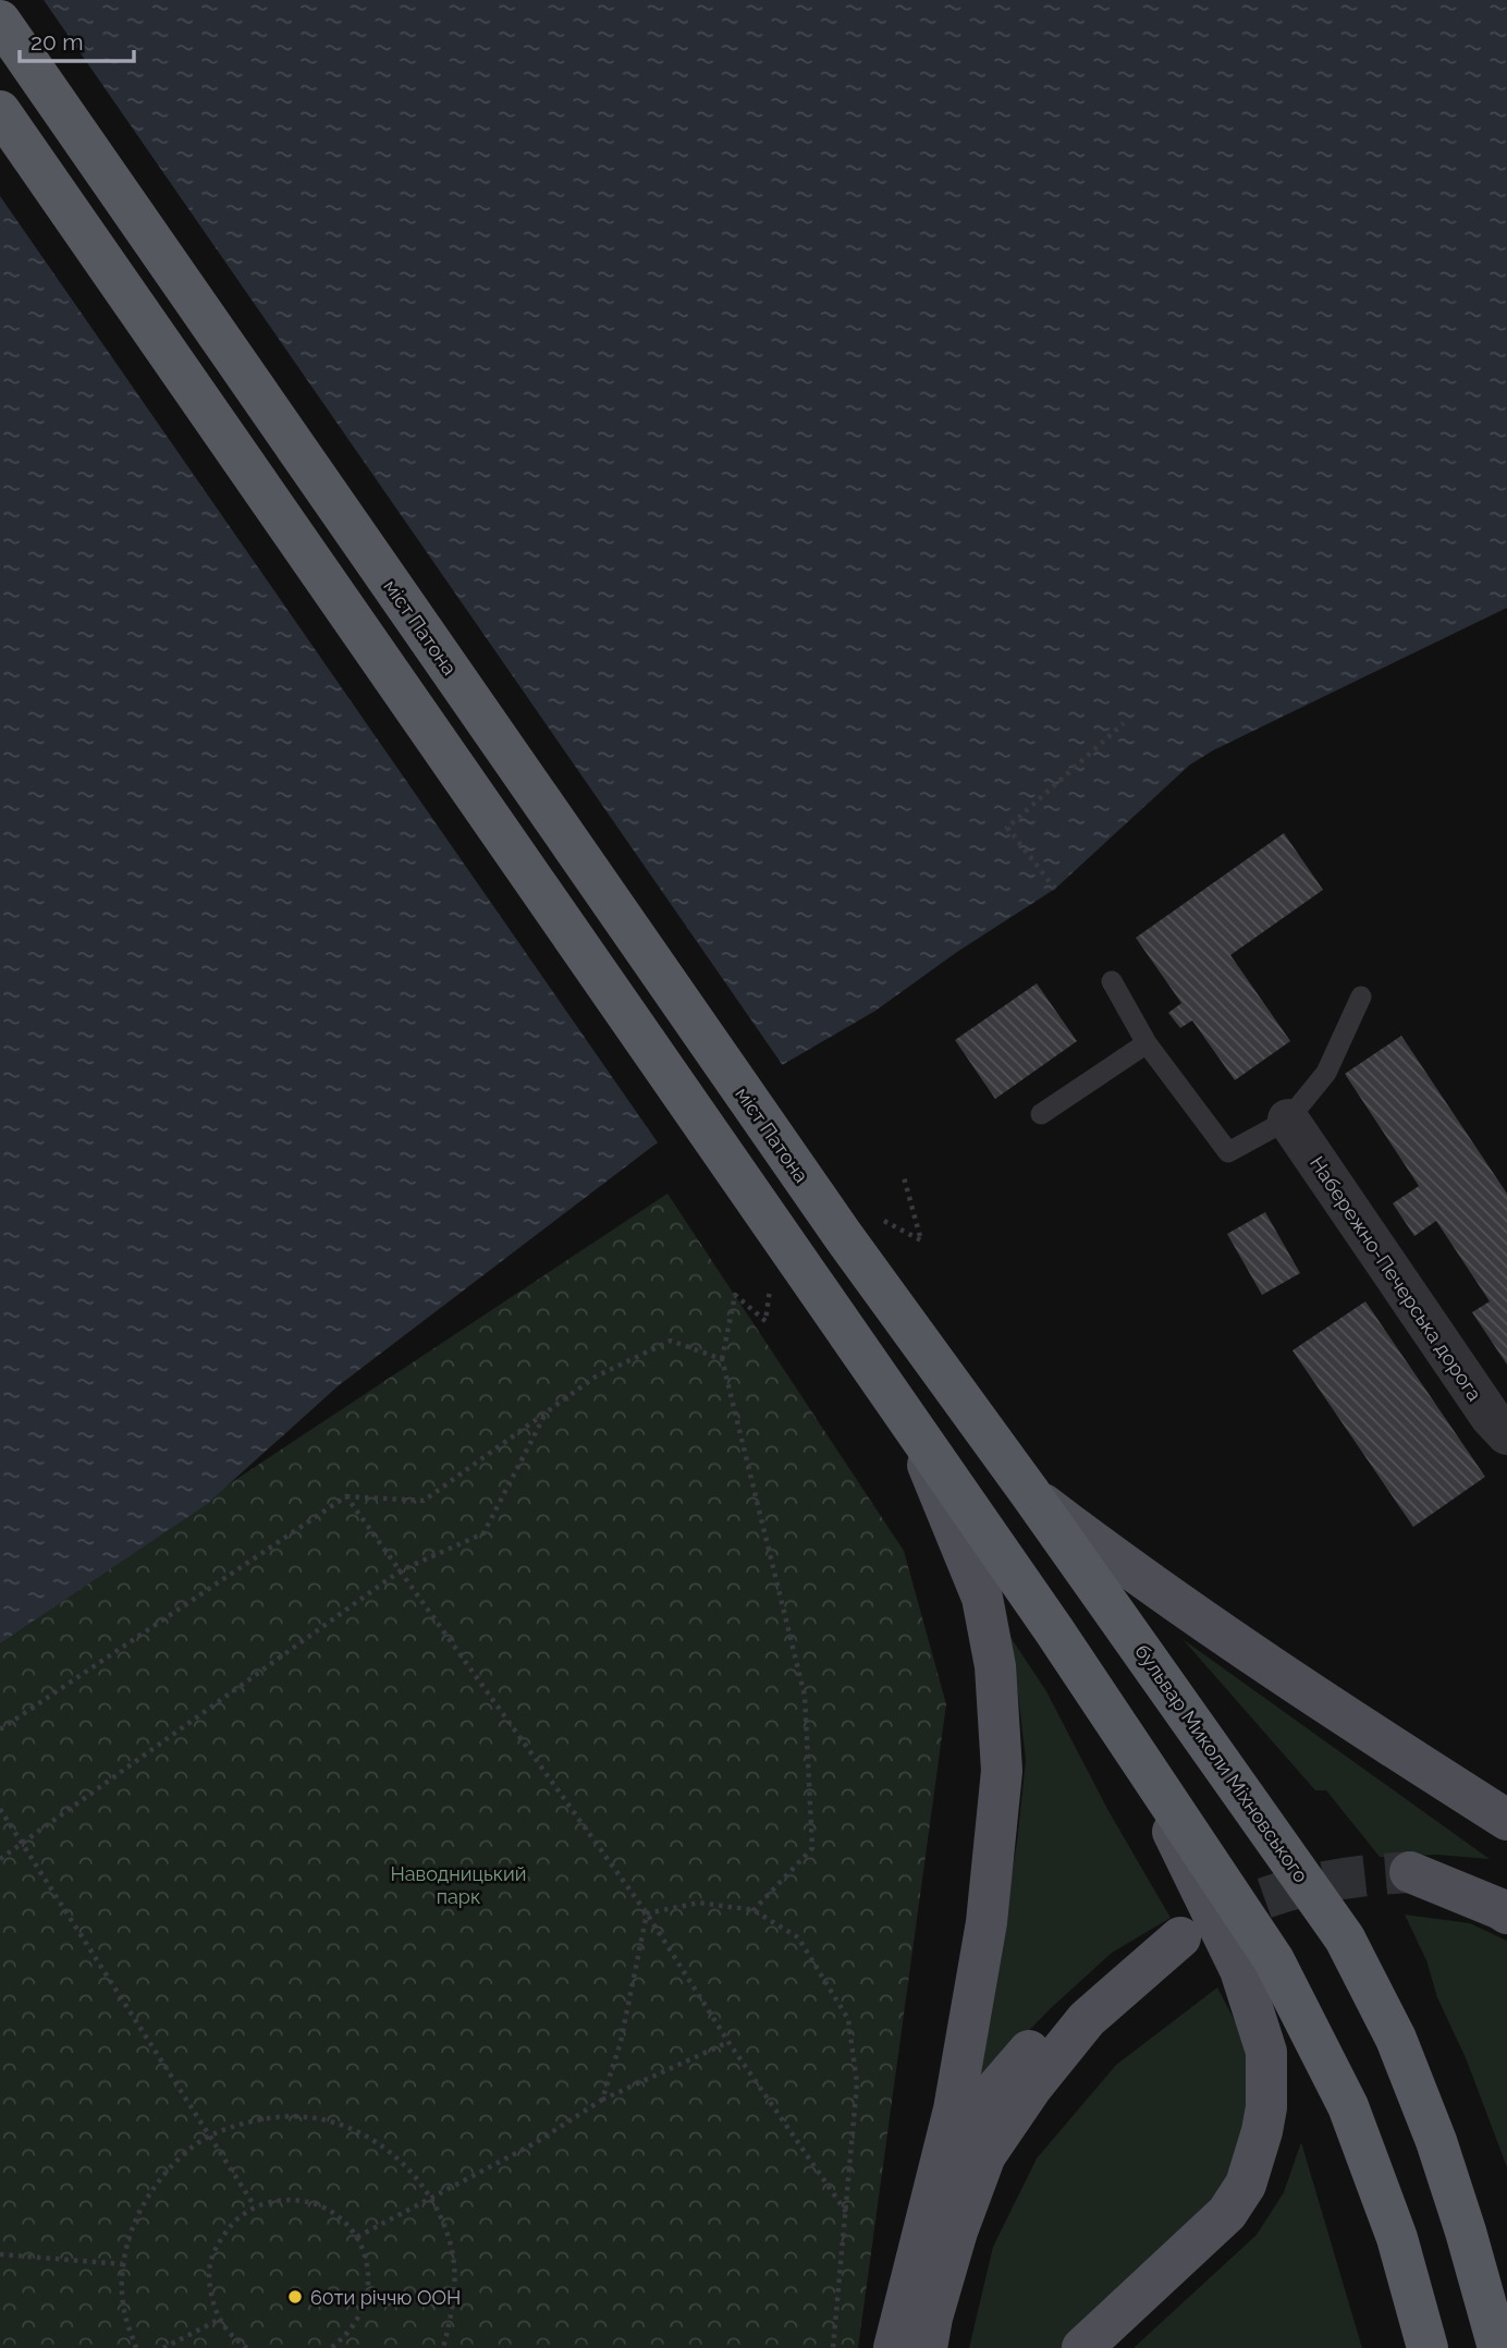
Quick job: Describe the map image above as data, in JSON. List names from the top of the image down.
{
  "streets": {
    "highway": ["міст Патона", "бульвар Миколи Міхновського"],
    "street": ["Набережно-Печерська дорога"]
  },
  "crossings": [
    ["міст Патона", "бульвар Миколи Міхновського"]
  ],
  "parks": ["Наводницький парк"],
  "places": ["60ти річчю ООН"],
  "scale_bar": "20 m"
}
